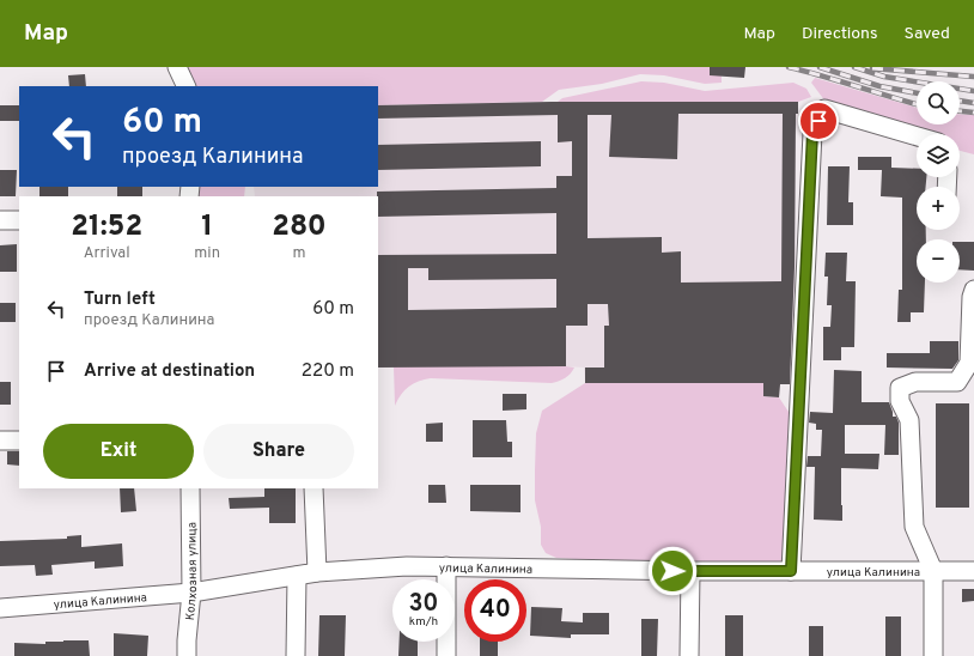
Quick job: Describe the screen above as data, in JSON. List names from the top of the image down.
{
  "streets": {
    "street": ["улица Калинина", "Колхозная улица"]
  },
  "crossings": [
    ["улица Калинина", "Колхозная улица"]
  ],
  "page": {
    "header": "Map",
    "nav": ["Map", "Directions", "Saved"],
    "map_buttons": ["+", "−"],
    "turn": ["60 m", "проезд Калинина"],
    "eta": [
      "21:52",
      "Arrival",
      "1",
      "min",
      "280",
      "m"
    ],
    "list": [
      {
        "name": "Turn left",
        "note": "проезд Калинина",
        "value": "60 m"
      },
      {
        "name": "Arrive at destination",
        "value": "220 m"
      }
    ],
    "buttons": ["Exit", "Share"],
    "speed": "30 km/h",
    "limit": "40"
  }
}
